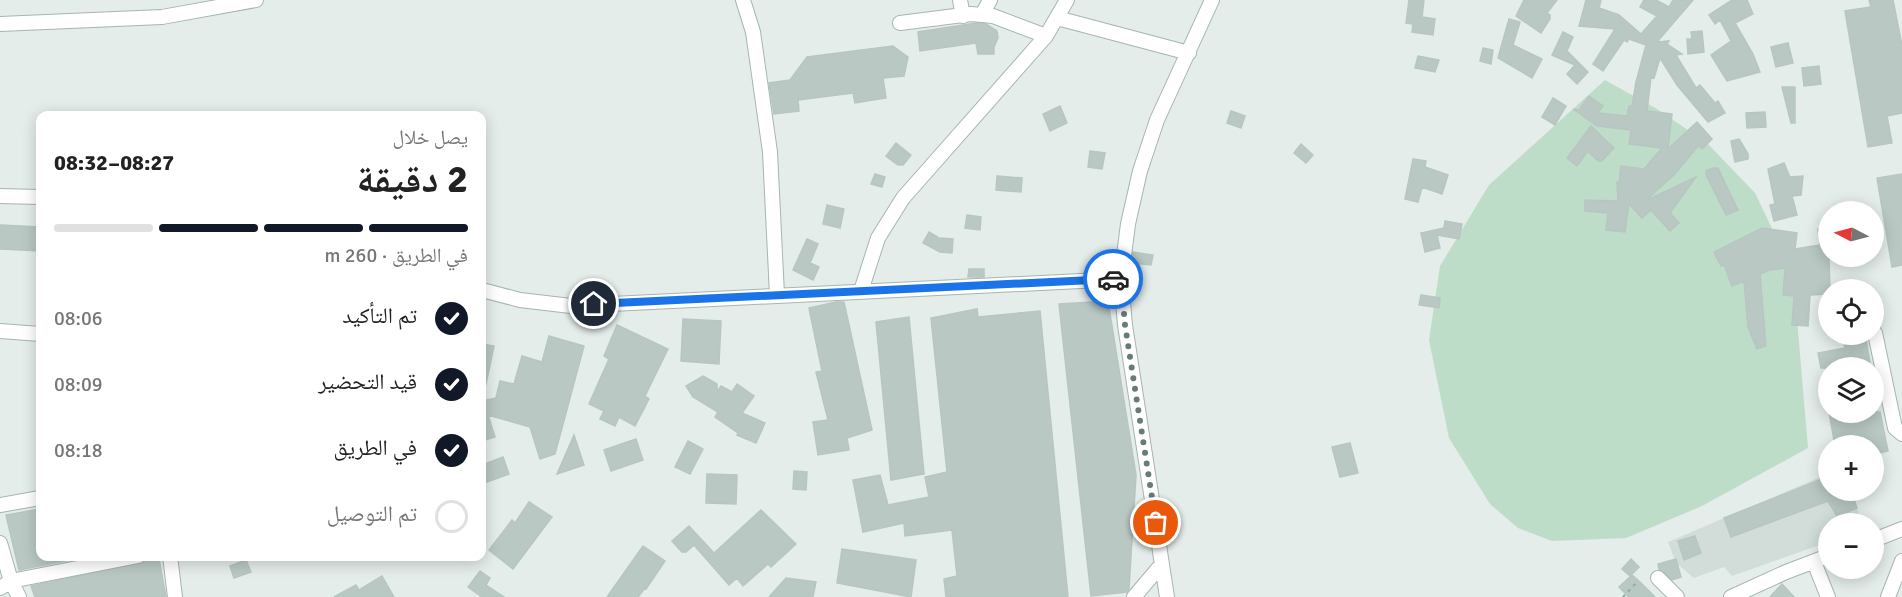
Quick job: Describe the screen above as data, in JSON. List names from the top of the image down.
{
  "north": "left",
  "page": {
    "heading": ["2 دقيقة", "يصل خلال", "08:27–08:32"],
    "map_buttons": ["+", "−"],
    "bar": "في الطريق · 260 m",
    "list": [
      ["تم التأكيد", "08:06"],
      ["قيد التحضير", "08:09"],
      ["في الطريق", "08:18"],
      "تم التوصيل"
    ]
  }
}
